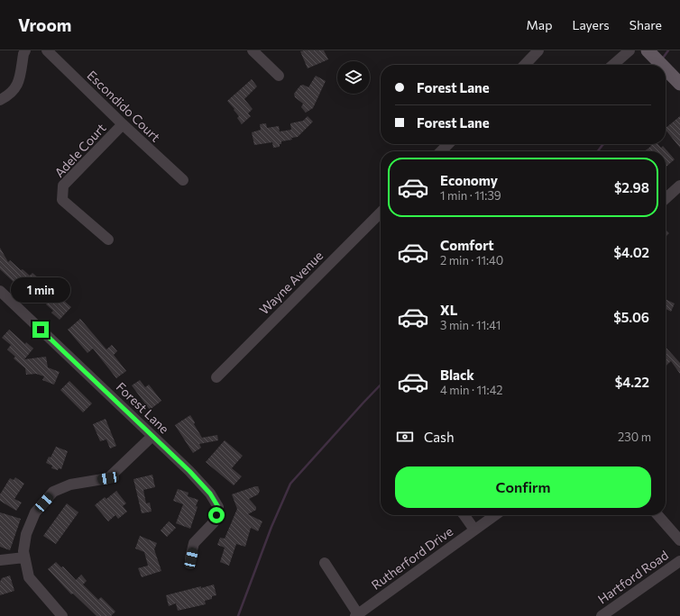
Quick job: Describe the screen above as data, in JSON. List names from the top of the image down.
{
  "streets": {
    "street": [
      "Escondido Court",
      "Adele Court",
      "Wayne Avenue",
      "Forest Lane",
      "Rutherford Drive",
      "Hartford Road"
    ]
  },
  "crossings": [
    ["Escondido Court", "Adele Court"]
  ],
  "page": {
    "header": "Vroom",
    "nav": ["Map", "Layers", "Share"],
    "banner": ["Forest Lane", "Forest Lane"],
    "list": [
      {
        "name": "Economy",
        "note": "1 min · 11:39",
        "value": "$2.98"
      },
      {
        "name": "Comfort",
        "note": "2 min · 11:40",
        "value": "$4.02"
      },
      {
        "name": "XL",
        "note": "3 min · 11:41",
        "value": "$5.06"
      },
      {
        "name": "Black",
        "note": "4 min · 11:42",
        "value": "$4.22"
      }
    ],
    "bubble": "1 min",
    "pay": ["Cash", "230 m"],
    "buttons": "Confirm"
  }
}
